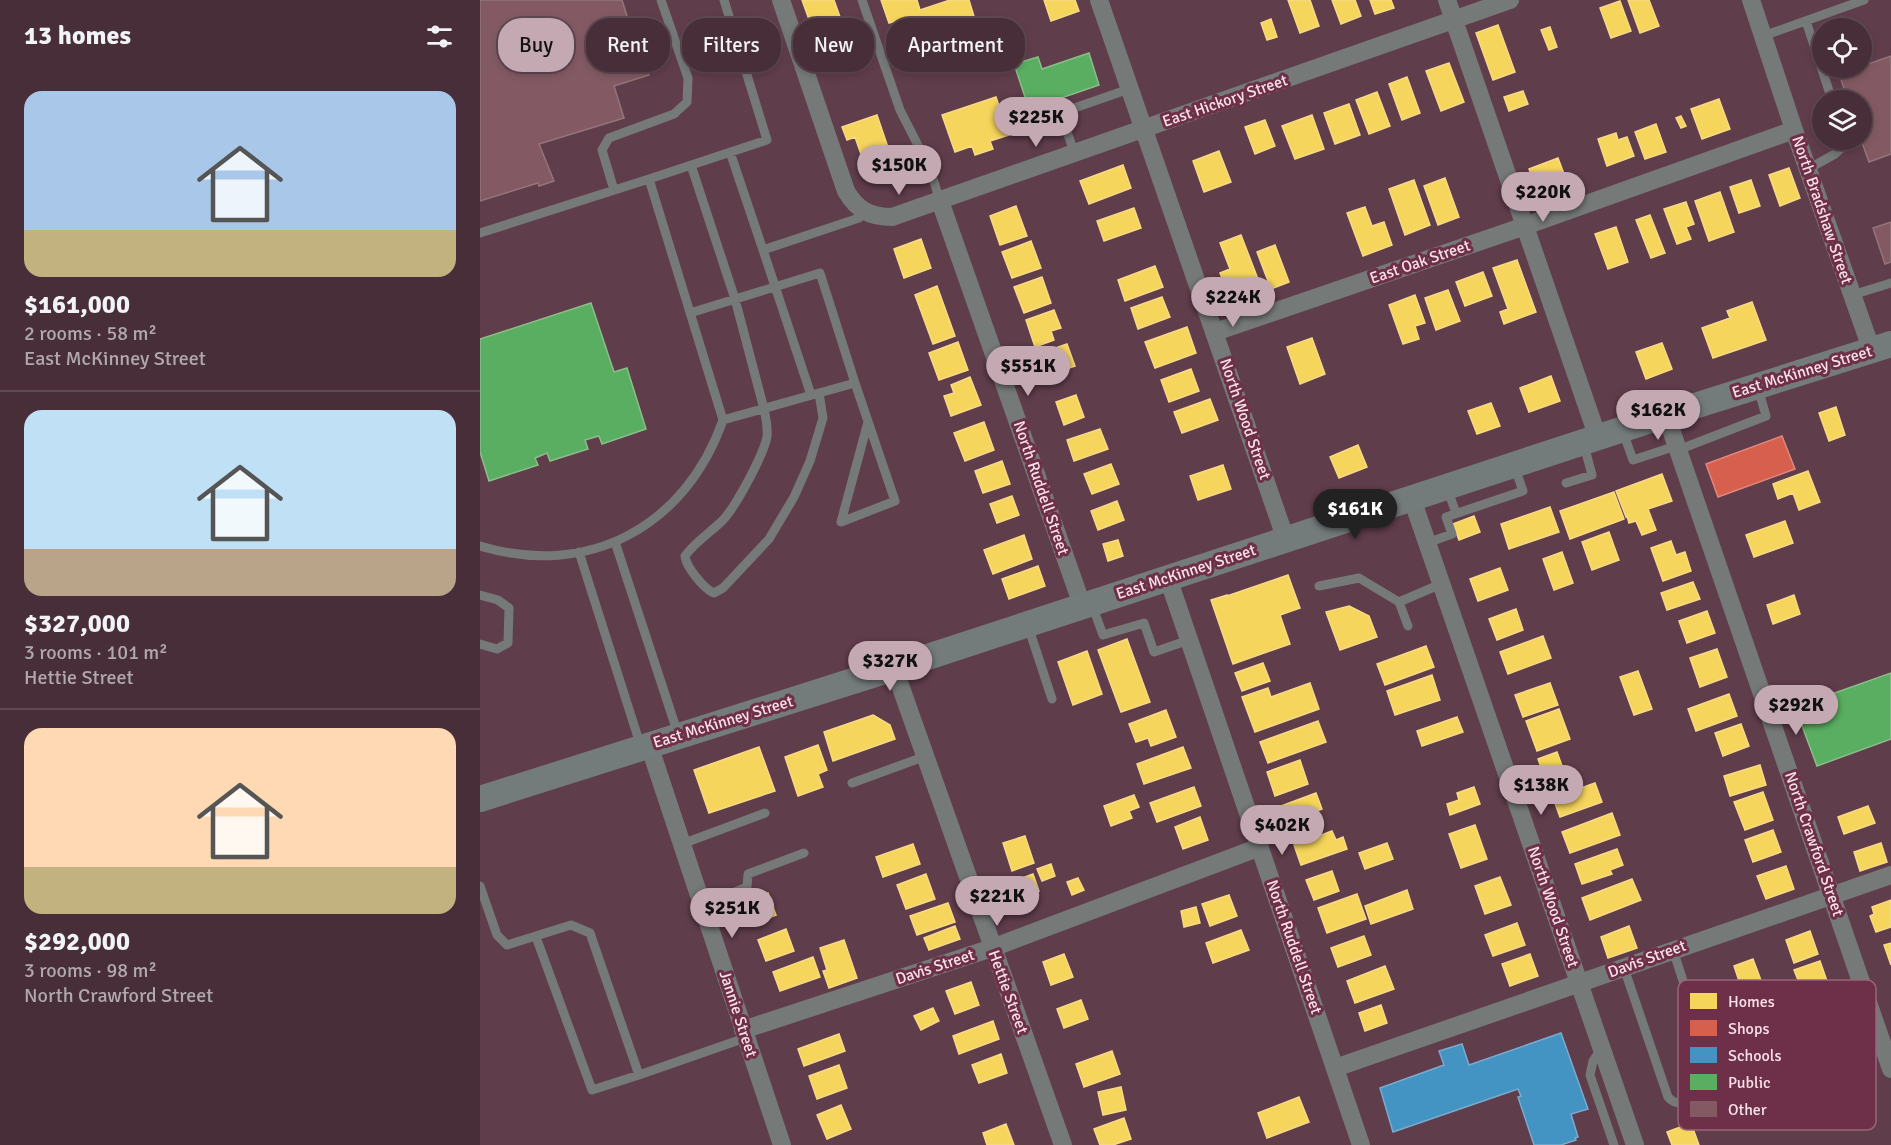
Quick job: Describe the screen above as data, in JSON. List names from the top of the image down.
{
  "streets": {
    "main road": ["East McKinney Street"],
    "street": [
      "East Hickory Street",
      "North Bradshaw Street",
      "East Oak Street",
      "North Wood Street",
      "North Ruddell Street",
      "North Crawford Street",
      "Davis Street",
      "Hettie Street",
      "Jannie Street"
    ]
  },
  "crossings": [
    ["East Hickory Street", "North Wood Street"],
    ["East Hickory Street", "North Ruddell Street"],
    ["North Bradshaw Street", "East Oak Street"],
    ["North Bradshaw Street", "East McKinney Street"],
    ["East Oak Street", "North Wood Street"],
    ["East McKinney Street", "North Wood Street"],
    ["East McKinney Street", "North Ruddell Street"],
    ["East McKinney Street", "North Crawford Street"],
    ["East McKinney Street", "Hettie Street"],
    ["East McKinney Street", "Jannie Street"],
    ["North Wood Street", "Davis Street"],
    ["North Ruddell Street", "Davis Street"],
    ["North Crawford Street", "Davis Street"],
    ["Davis Street", "Hettie Street"],
    ["Davis Street", "Jannie Street"]
  ],
  "legend": [
    "Homes",
    "Shops",
    "Schools",
    "Public",
    "Other"
  ],
  "page": {
    "heading": "13 homes",
    "chip": [
      "Buy",
      "Rent",
      "Filters",
      "New",
      "Apartment"
    ],
    "list": [
      {
        "name": "$161,000",
        "note": "2 rooms · 58 m² · East McKinney Street"
      },
      {
        "name": "$327,000",
        "note": "3 rooms · 101 m² · Hettie Street"
      },
      {
        "name": "$292,000",
        "note": "3 rooms · 98 m² · North Crawford Street"
      }
    ],
    "price": [
      "$225K",
      "$150K",
      "$220K",
      "$224K",
      "$551K",
      "$162K",
      "$161K",
      "$327K",
      "$292K",
      "$138K",
      "$402K",
      "$221K",
      "$251K"
    ]
  }
}
